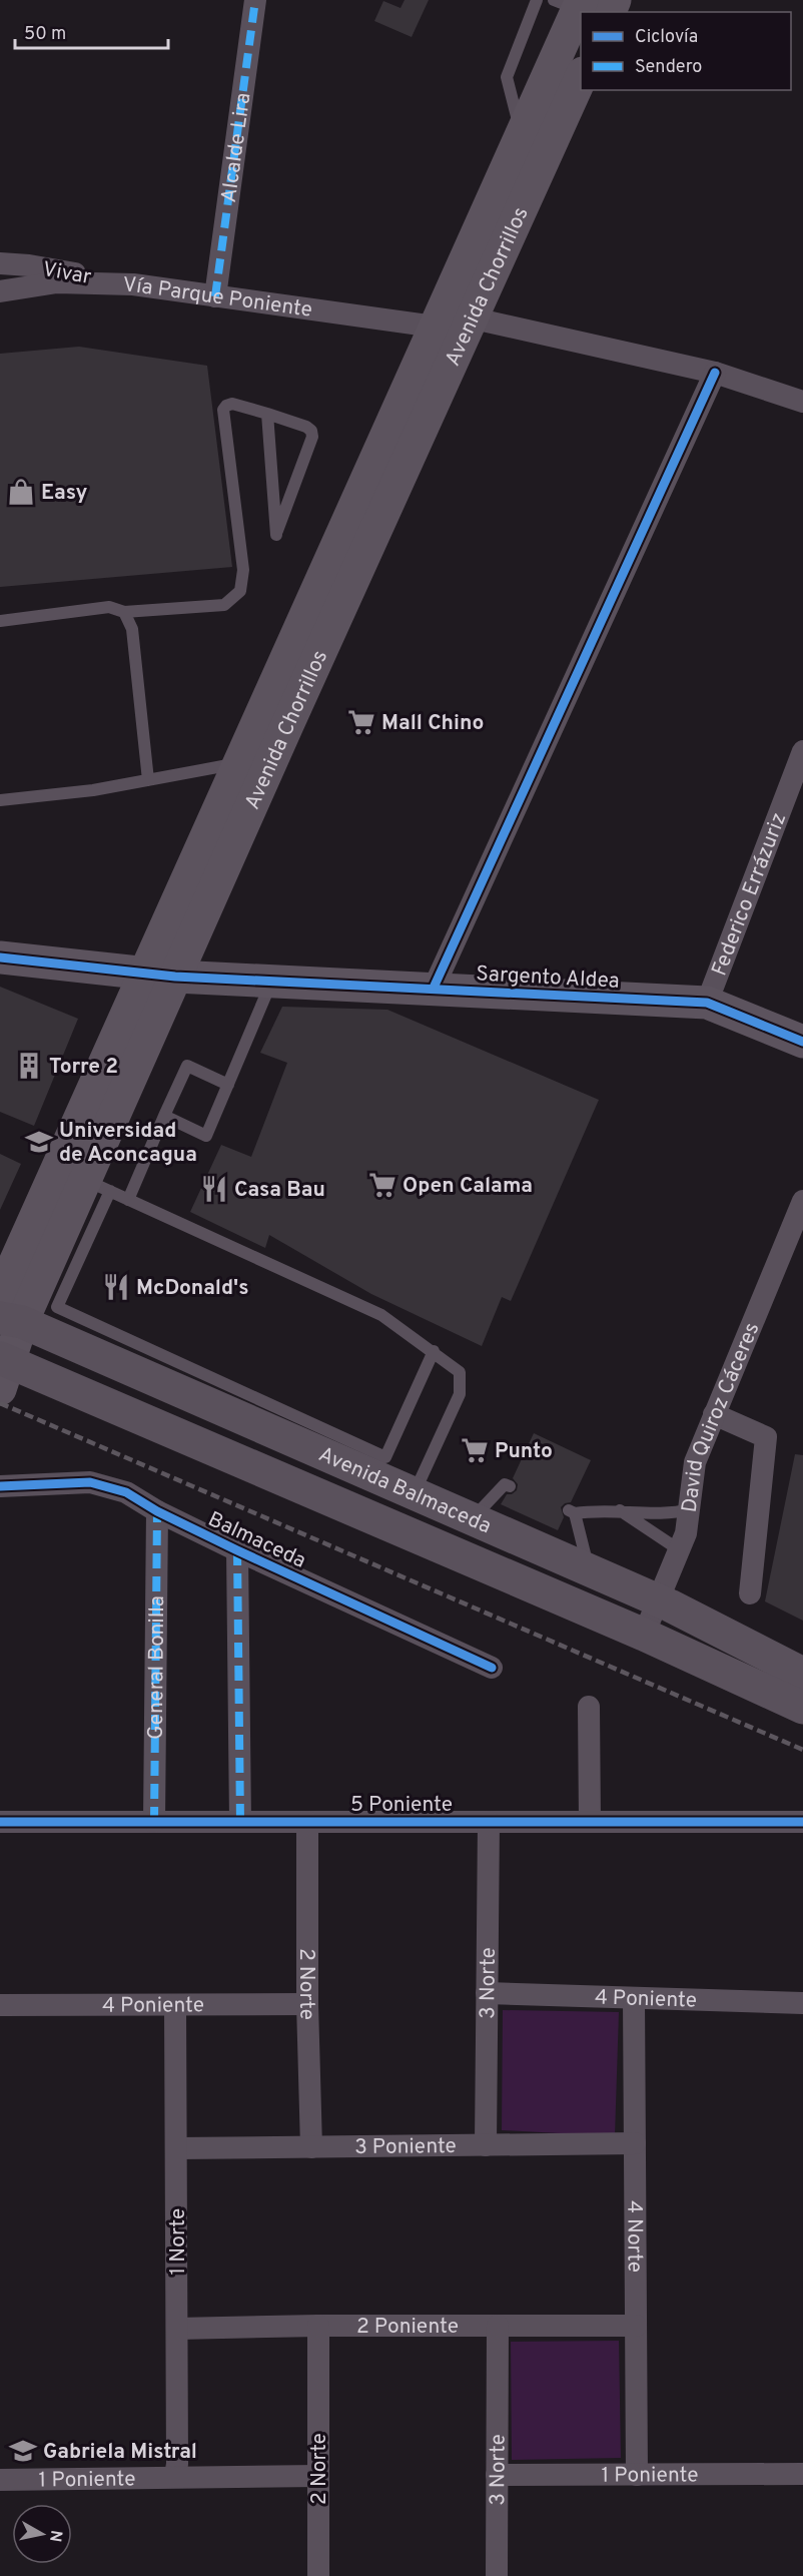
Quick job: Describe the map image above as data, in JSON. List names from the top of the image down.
{
  "streets": {
    "main road": ["Avenida Chorrillos", "Sargento Aldea", "Avenida Balmaceda"],
    "street": [
      "Alcalde Lira",
      "Vivar",
      "Vía Parque Poniente",
      "Federico Errázuriz",
      "David Quiroz Cáceres",
      "Balmaceda",
      "General Bonilla",
      "5 Poniente",
      "3 Norte",
      "2 Norte",
      "4 Poniente",
      "3 Poniente",
      "4 Norte",
      "1 Norte",
      "2 Poniente",
      "1 Poniente"
    ]
  },
  "crossings": [
    ["Alcalde Lira", "Vía Parque Poniente"],
    ["Vivar", "Vía Parque Poniente"],
    ["Avenida Chorrillos", "Vía Parque Poniente"],
    ["Avenida Chorrillos", "Sargento Aldea"],
    ["Avenida Chorrillos", "Avenida Balmaceda"],
    ["Federico Errázuriz", "Sargento Aldea"],
    ["David Quiroz Cáceres", "Avenida Balmaceda"],
    ["Balmaceda", "General Bonilla"],
    ["General Bonilla", "5 Poniente"],
    ["5 Poniente", "3 Norte"],
    ["5 Poniente", "2 Norte"],
    ["3 Norte", "4 Poniente"],
    ["3 Norte", "3 Poniente"],
    ["3 Norte", "2 Poniente"],
    ["3 Norte", "1 Poniente"],
    ["2 Norte", "4 Poniente"],
    ["2 Norte", "3 Poniente"],
    ["2 Norte", "2 Poniente"],
    ["2 Norte", "1 Poniente"],
    ["4 Poniente", "4 Norte"],
    ["4 Poniente", "1 Norte"],
    ["3 Poniente", "4 Norte"],
    ["3 Poniente", "1 Norte"],
    ["4 Norte", "2 Poniente"],
    ["4 Norte", "1 Poniente"],
    ["1 Norte", "2 Poniente"],
    ["1 Norte", "1 Poniente"]
  ],
  "places": {
    "shop": ["Easy"],
    "supermarket": ["Mall Chino", "Open Calama", "Punto"],
    "building": ["Torre 2"],
    "school or university": ["Universidad de Aconcagua", "Gabriela Mistral"],
    "restaurant": ["Casa Bau", "McDonald's"]
  },
  "legend": ["Ciclovía", "Sendero"],
  "scale_bar": "50 m",
  "north": "right"
}
